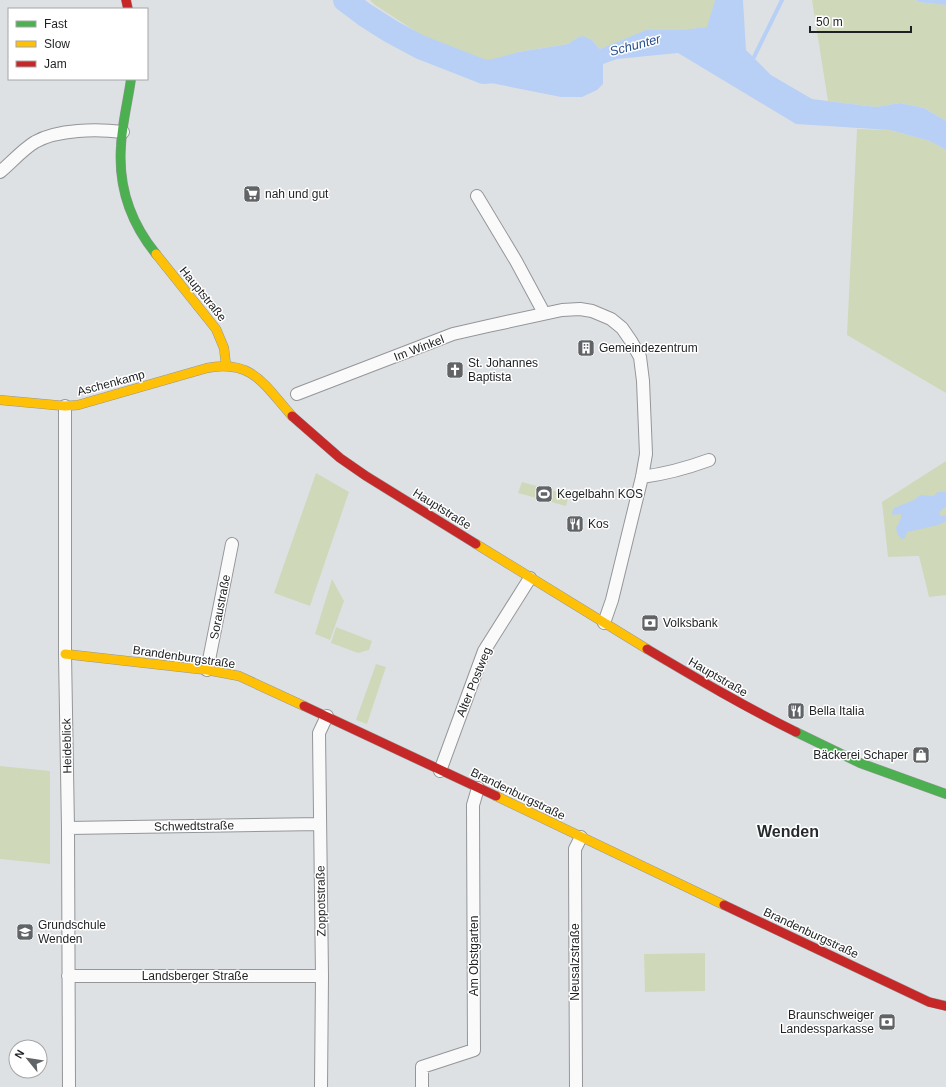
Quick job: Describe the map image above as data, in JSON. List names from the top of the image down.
{
  "streets": {
    "street": [
      "Hauptstraße",
      "Im Winkel",
      "Aschenkamp",
      "Soraustraße",
      "Brandenburgstraße",
      "Alter Postweg",
      "Heideblick",
      "Schwedtstraße",
      "Zoppotstraße",
      "Am Obstgarten",
      "Neusalzstraße",
      "Landsberger Straße"
    ]
  },
  "crossings": [
    ["Hauptstraße", "Im Winkel"],
    ["Hauptstraße", "Aschenkamp"],
    ["Hauptstraße", "Alter Postweg"],
    ["Aschenkamp", "Heideblick"],
    ["Soraustraße", "Brandenburgstraße"],
    ["Brandenburgstraße", "Alter Postweg"],
    ["Brandenburgstraße", "Heideblick"],
    ["Brandenburgstraße", "Zoppotstraße"],
    ["Brandenburgstraße", "Am Obstgarten"],
    ["Brandenburgstraße", "Neusalzstraße"],
    ["Heideblick", "Schwedtstraße"],
    ["Heideblick", "Landsberger Straße"],
    ["Schwedtstraße", "Zoppotstraße"],
    ["Zoppotstraße", "Landsberger Straße"]
  ],
  "districts": ["Wenden"],
  "water": ["Schunter"],
  "places": {
    "supermarket": ["nah und gut"],
    "building": ["Gemeindezentrum"],
    "church": ["St. Johannes Baptista"],
    "sports": ["Kegelbahn KOS"],
    "restaurant": ["Kos", "Bella Italia"],
    "bank": ["Volksbank", "Braunschweiger Landessparkasse"],
    "shop": ["Bäckerei Schaper"],
    "school or university": ["Grundschule Wenden"]
  },
  "legend": ["Fast", "Slow", "Jam"],
  "scale_bar": "50 m",
  "north": "top left"
}
